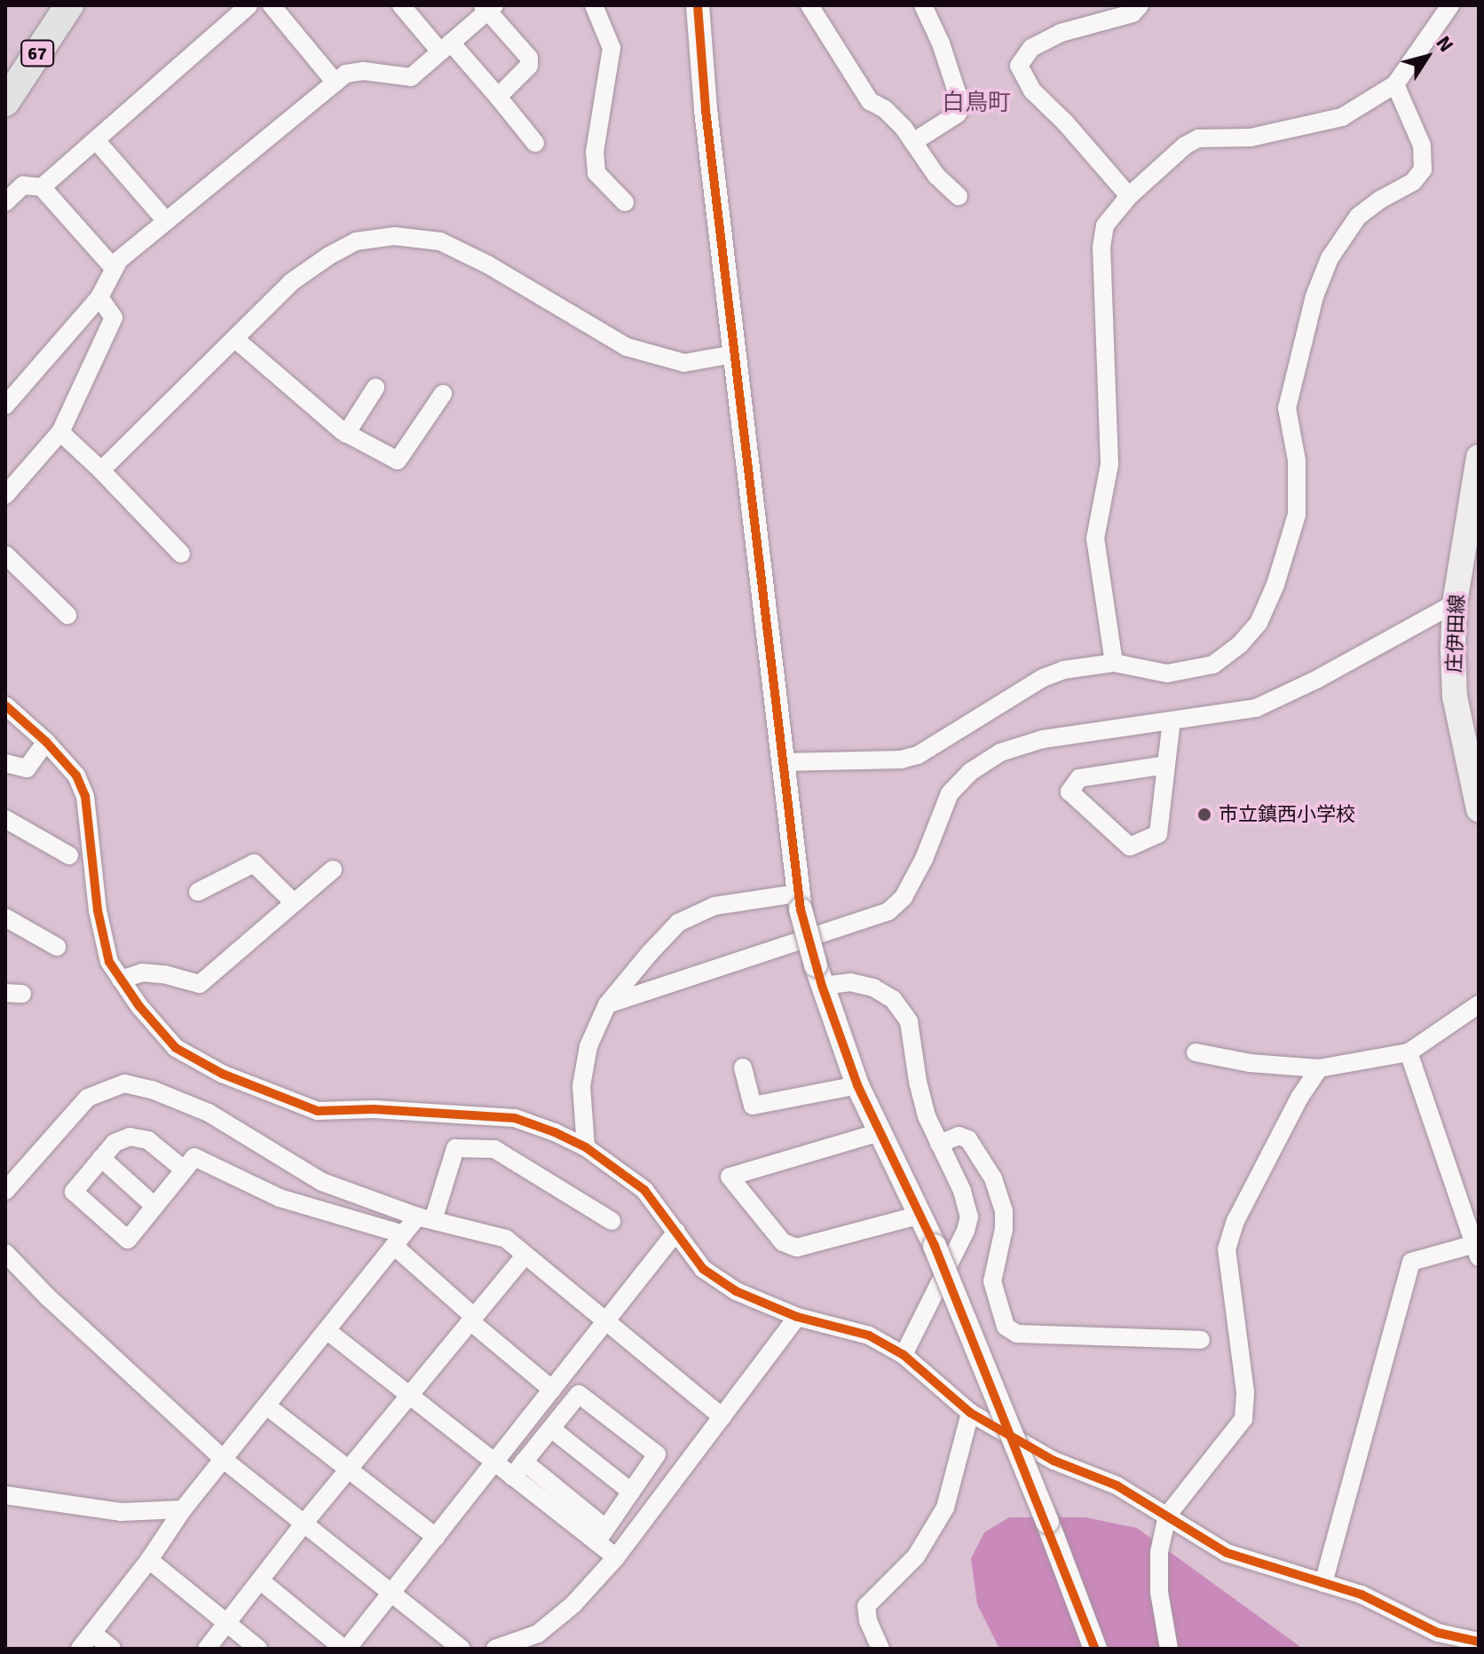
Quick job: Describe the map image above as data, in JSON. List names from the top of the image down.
{
  "streets": {
    "main road": ["67", "庄伊田線"]
  },
  "districts": ["白鳥町"],
  "places": ["市立鎮西小学校"],
  "north": "top right"
}
